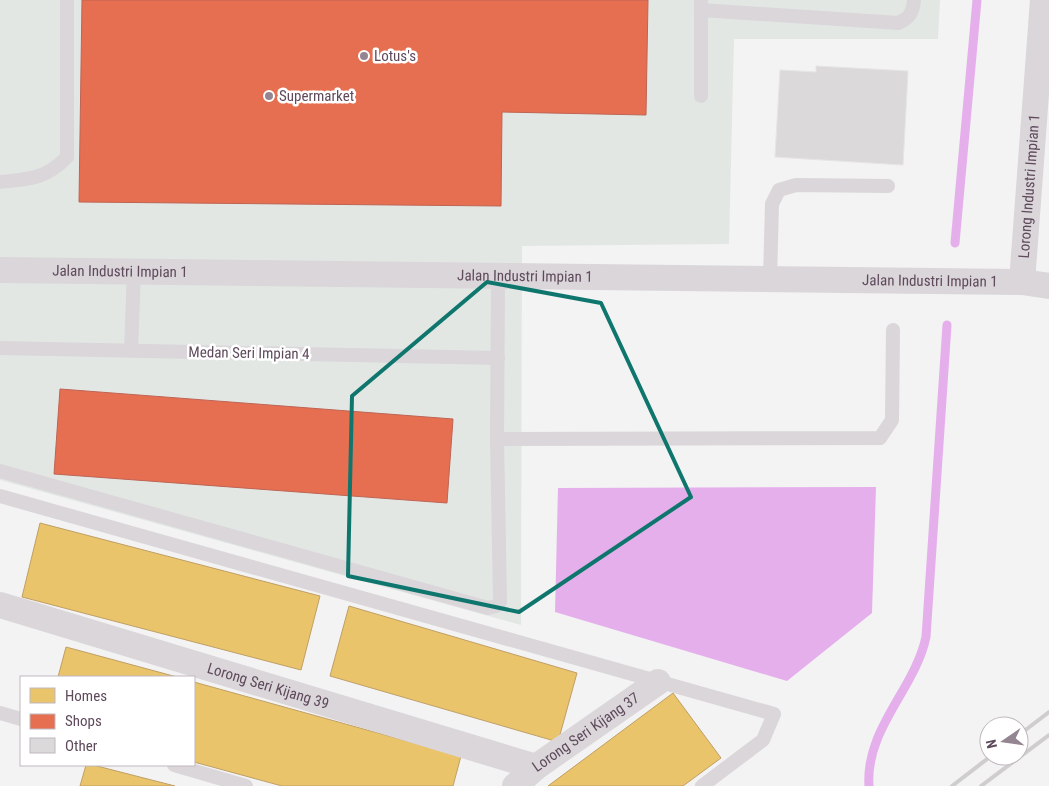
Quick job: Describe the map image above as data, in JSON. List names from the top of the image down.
{
  "streets": {
    "street": [
      "Lorong Industri Impian 1",
      "Jalan Industri Impian 1",
      "Lorong Seri Kijang 39",
      "Lorong Seri Kijang 37"
    ],
    "lane": ["Medan Seri Impian 4"]
  },
  "crossings": [
    ["Lorong Industri Impian 1", "Jalan Industri Impian 1"],
    ["Lorong Seri Kijang 39", "Lorong Seri Kijang 37"]
  ],
  "places": ["Lotus's", "Supermarket"],
  "legend": ["Homes", "Shops", "Other"],
  "north": "left"
}
